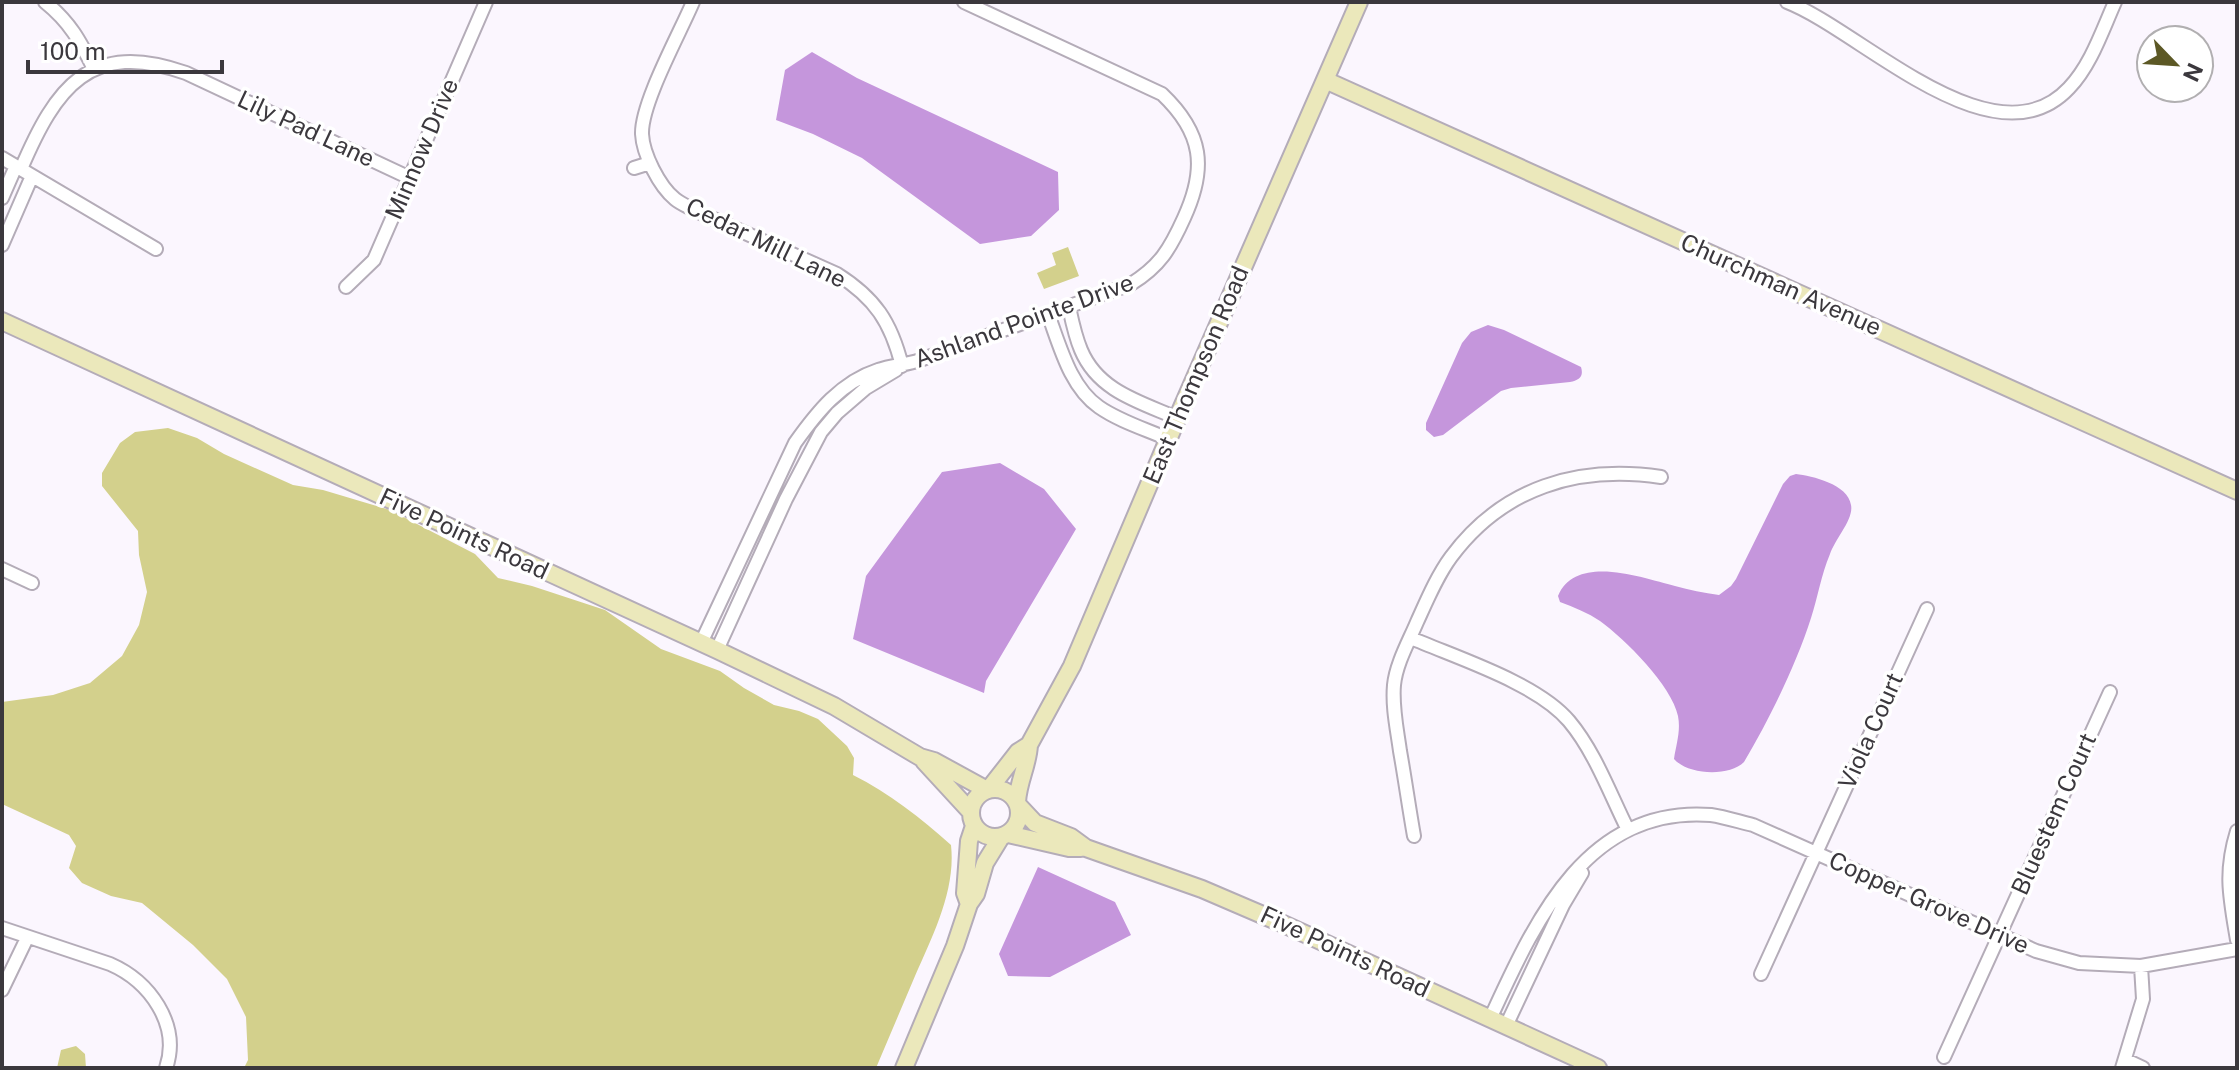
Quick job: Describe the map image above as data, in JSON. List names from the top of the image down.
{
  "streets": {
    "street": [
      "Lily Pad Lane",
      "Minnow Drive",
      "Cedar Mill Lane",
      "Churchman Avenue",
      "Ashland Pointe Drive",
      "East Thompson Road",
      "Five Points Road",
      "Viola Court",
      "Bluestem Court",
      "Copper Grove Drive"
    ]
  },
  "crossings": [
    ["Lily Pad Lane", "Minnow Drive"],
    ["Cedar Mill Lane", "Ashland Pointe Drive"],
    ["Churchman Avenue", "East Thompson Road"],
    ["Ashland Pointe Drive", "Five Points Road"],
    ["East Thompson Road", "Five Points Road"],
    ["Five Points Road", "Copper Grove Drive"],
    ["Viola Court", "Copper Grove Drive"],
    ["Bluestem Court", "Copper Grove Drive"]
  ],
  "scale_bar": "100 m",
  "north": "bottom right"
}
